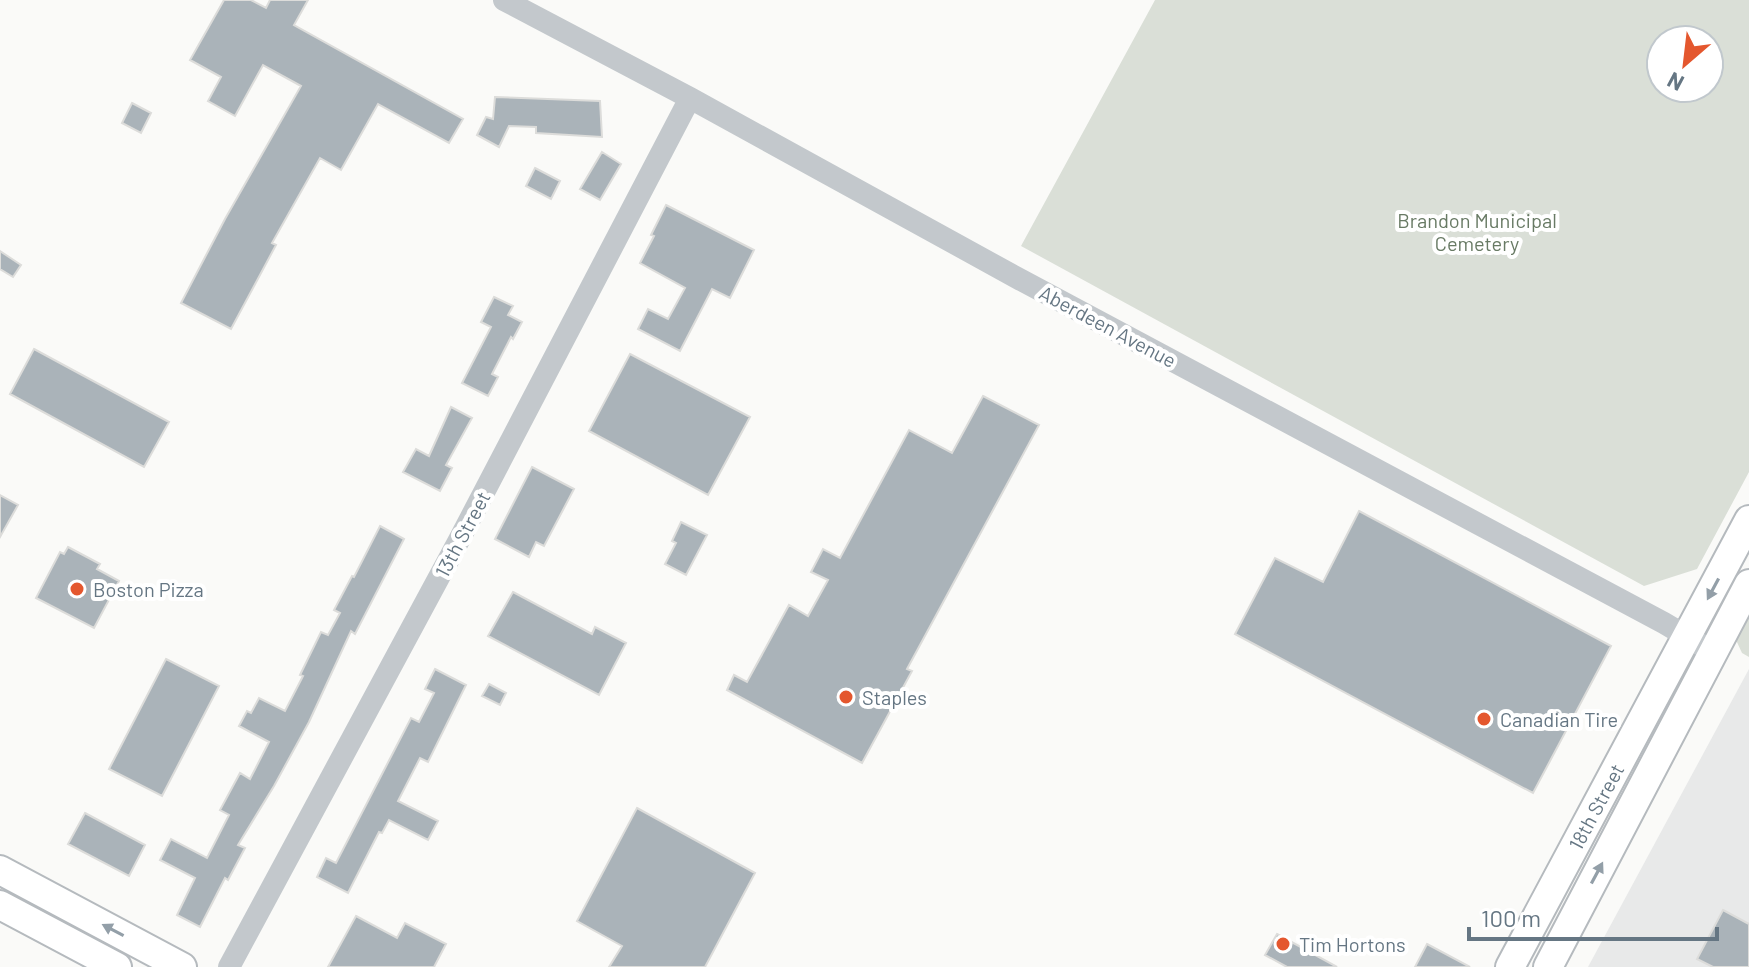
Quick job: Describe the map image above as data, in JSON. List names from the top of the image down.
{
  "streets": {
    "main road": ["18th Street"],
    "street": ["Aberdeen Avenue", "13th Street"]
  },
  "crossings": [
    ["Aberdeen Avenue", "13th Street"],
    ["Aberdeen Avenue", "18th Street"]
  ],
  "parks": ["Brandon Municipal Cemetery"],
  "places": [
    "Boston Pizza",
    "Staples",
    "Canadian Tire",
    "Tim Hortons"
  ],
  "scale_bar": "100 m",
  "north": "bottom left"
}
